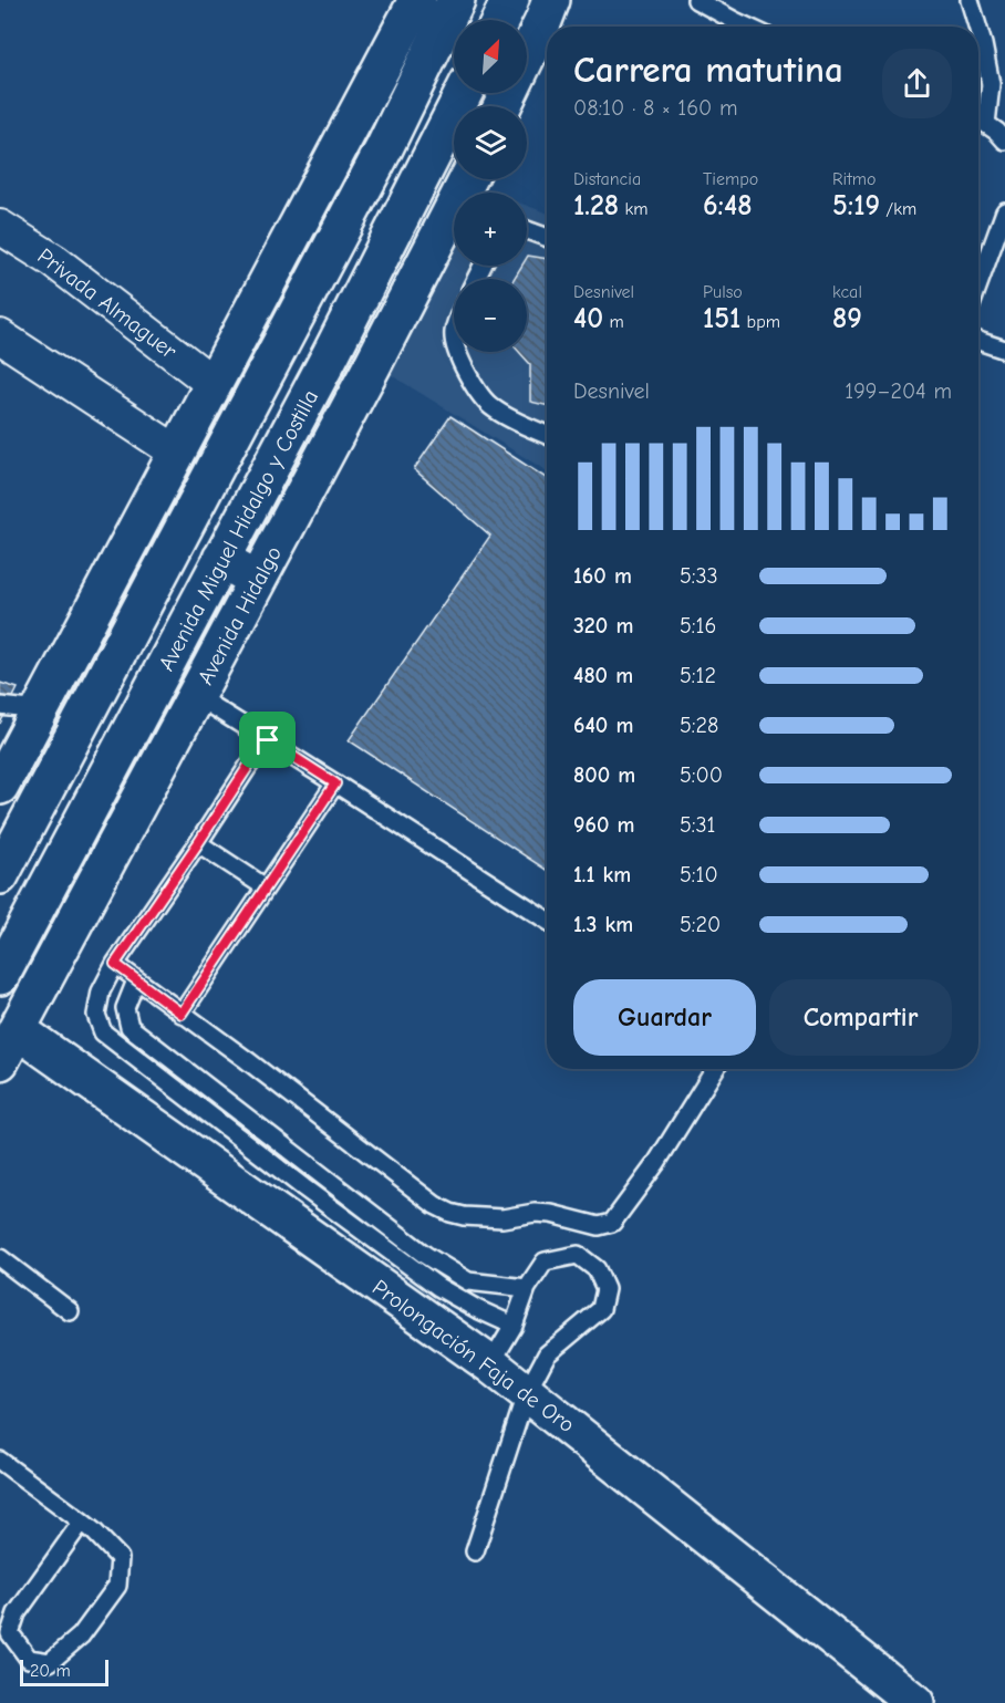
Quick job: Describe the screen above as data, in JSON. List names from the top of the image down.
{
  "streets": {
    "street": [
      "Privada Almaguer",
      "Avenida Miguel Hidalgo y Costilla",
      "Avenida Hidalgo",
      "Prolongación Faja de Oro"
    ]
  },
  "crossings": [
    ["Avenida Miguel Hidalgo y Costilla", "Avenida Hidalgo"],
    ["Avenida Hidalgo", "Prolongación Faja de Oro"]
  ],
  "scale_bar": "20 m",
  "north": "top right",
  "page": {
    "map_buttons": ["+", "−"],
    "heading": ["Carrera matutina", "08:10 · 8 × 160 m"],
    "stats": [
      ["Distancia", "1.28 km"],
      ["Tiempo", "6:48"],
      ["Ritmo", "5:19 /km"],
      ["Desnivel", "40 m"],
      ["Pulso", "151 bpm"],
      ["kcal", "89"]
    ],
    "chart": ["Desnivel", "199–204 m"],
    "list": [
      {
        "name": "160 m",
        "note": "5:33"
      },
      {
        "name": "320 m",
        "note": "5:16"
      },
      {
        "name": "480 m",
        "note": "5:12"
      },
      {
        "name": "640 m",
        "note": "5:28"
      },
      {
        "name": "800 m",
        "note": "5:00"
      },
      {
        "name": "960 m",
        "note": "5:31"
      },
      {
        "name": "1.1 km",
        "note": "5:10"
      },
      {
        "name": "1.3 km",
        "note": "5:20"
      }
    ],
    "buttons": ["Guardar", "Compartir"],
    "scale": "20 m"
  }
}
